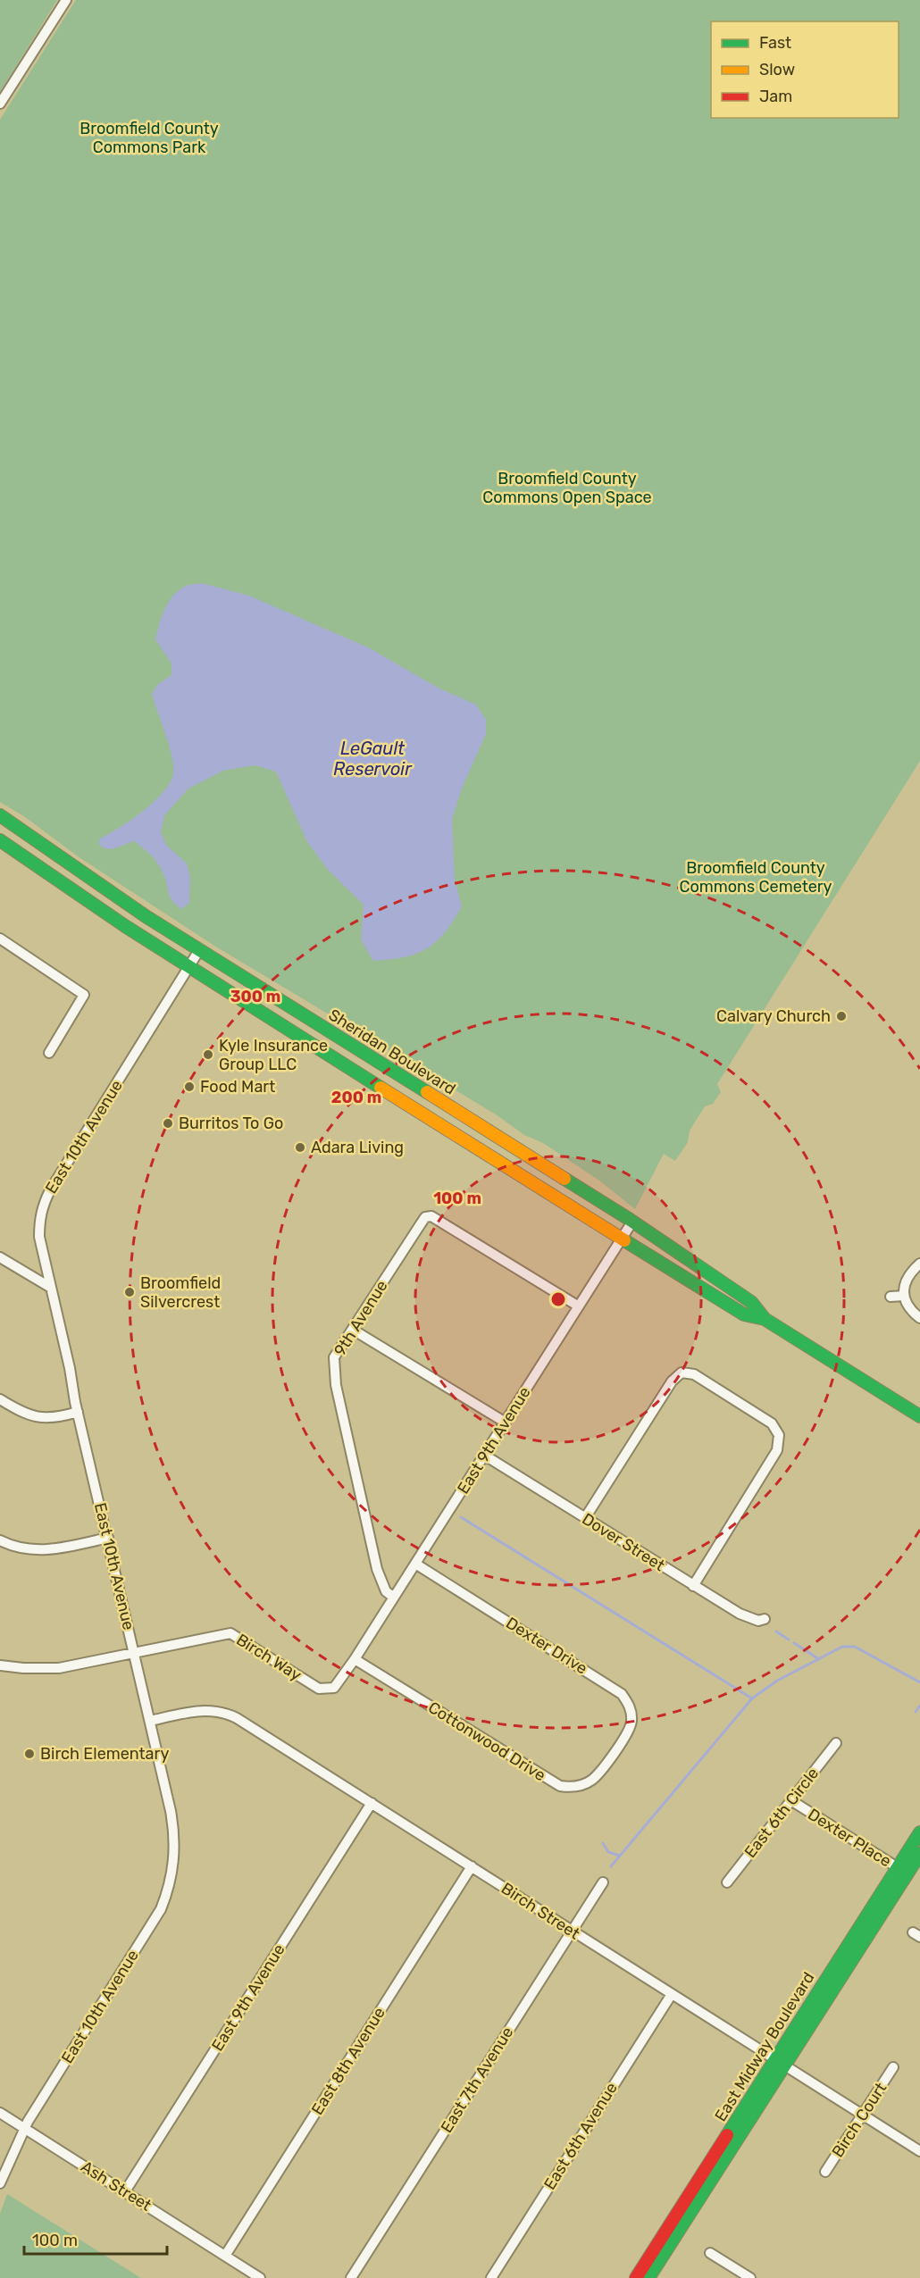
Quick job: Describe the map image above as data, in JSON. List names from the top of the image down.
{
  "streets": {
    "main road": ["Sheridan Boulevard", "East Midway Boulevard"],
    "street": [
      "East 10th Avenue",
      "9th Avenue",
      "East 9th Avenue",
      "Dover Street",
      "Dexter Drive",
      "Birch Way",
      "Cottonwood Drive",
      "East 6th Circle",
      "Dexter Place",
      "Birch Street",
      "East 8th Avenue",
      "East 7th Avenue",
      "Birch Court",
      "East 6th Avenue",
      "Ash Street"
    ]
  },
  "crossings": [
    ["Sheridan Boulevard", "East 10th Avenue"],
    ["Sheridan Boulevard", "East 9th Avenue"],
    ["East 10th Avenue", "Birch Way"],
    ["East 10th Avenue", "Birch Street"],
    ["East 10th Avenue", "Ash Street"],
    ["9th Avenue", "East 9th Avenue"],
    ["East 9th Avenue", "Dover Street"],
    ["East 9th Avenue", "Dexter Drive"],
    ["East 9th Avenue", "Birch Way"],
    ["East 9th Avenue", "Cottonwood Drive"],
    ["East 9th Avenue", "Birch Street"],
    ["East 9th Avenue", "Ash Street"],
    ["Dexter Drive", "Cottonwood Drive"],
    ["Birch Way", "Cottonwood Drive"],
    ["East 6th Circle", "Dexter Place"],
    ["Dexter Place", "East Midway Boulevard"],
    ["Birch Street", "East Midway Boulevard"],
    ["Birch Street", "East 8th Avenue"],
    ["Birch Street", "East 7th Avenue"],
    ["Birch Street", "Birch Court"],
    ["Birch Street", "East 6th Avenue"],
    ["East 8th Avenue", "Ash Street"]
  ],
  "water": ["LeGault Reservoir"],
  "parks": ["Broomfield County Commons Park", "Broomfield County Commons Open Space", "Broomfield County Commons Cemetery"],
  "places": [
    "Calvary Church",
    "Kyle Insurance Group LLC",
    "Food Mart",
    "Burritos To Go",
    "Adara Living",
    "Broomfield Silvercrest",
    "Birch Elementary"
  ],
  "legend": ["Fast", "Slow", "Jam"],
  "scale_bar": "100 m",
  "rings": ["300 m", "200 m", "100 m"]
}
